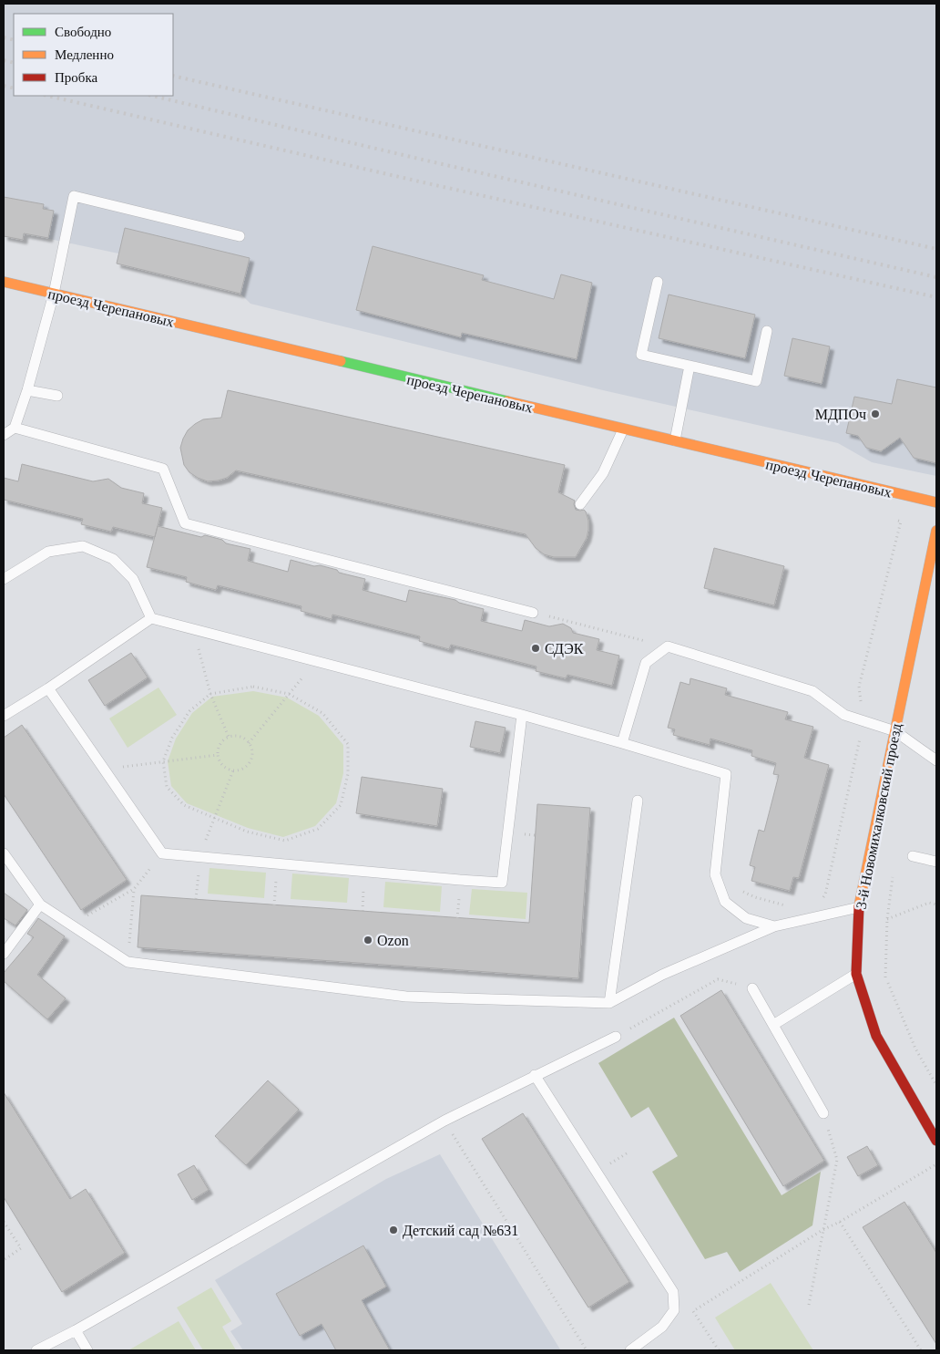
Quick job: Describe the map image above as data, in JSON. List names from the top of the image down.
{
  "streets": {
    "street": ["проезд Черепановых", "3-й Новомихалковский проезд"]
  },
  "places": [
    "МДПОч",
    "СДЭК",
    "Ozon",
    "Детский сад №631"
  ],
  "legend": ["Свободно", "Медленно", "Пробка"]
}
